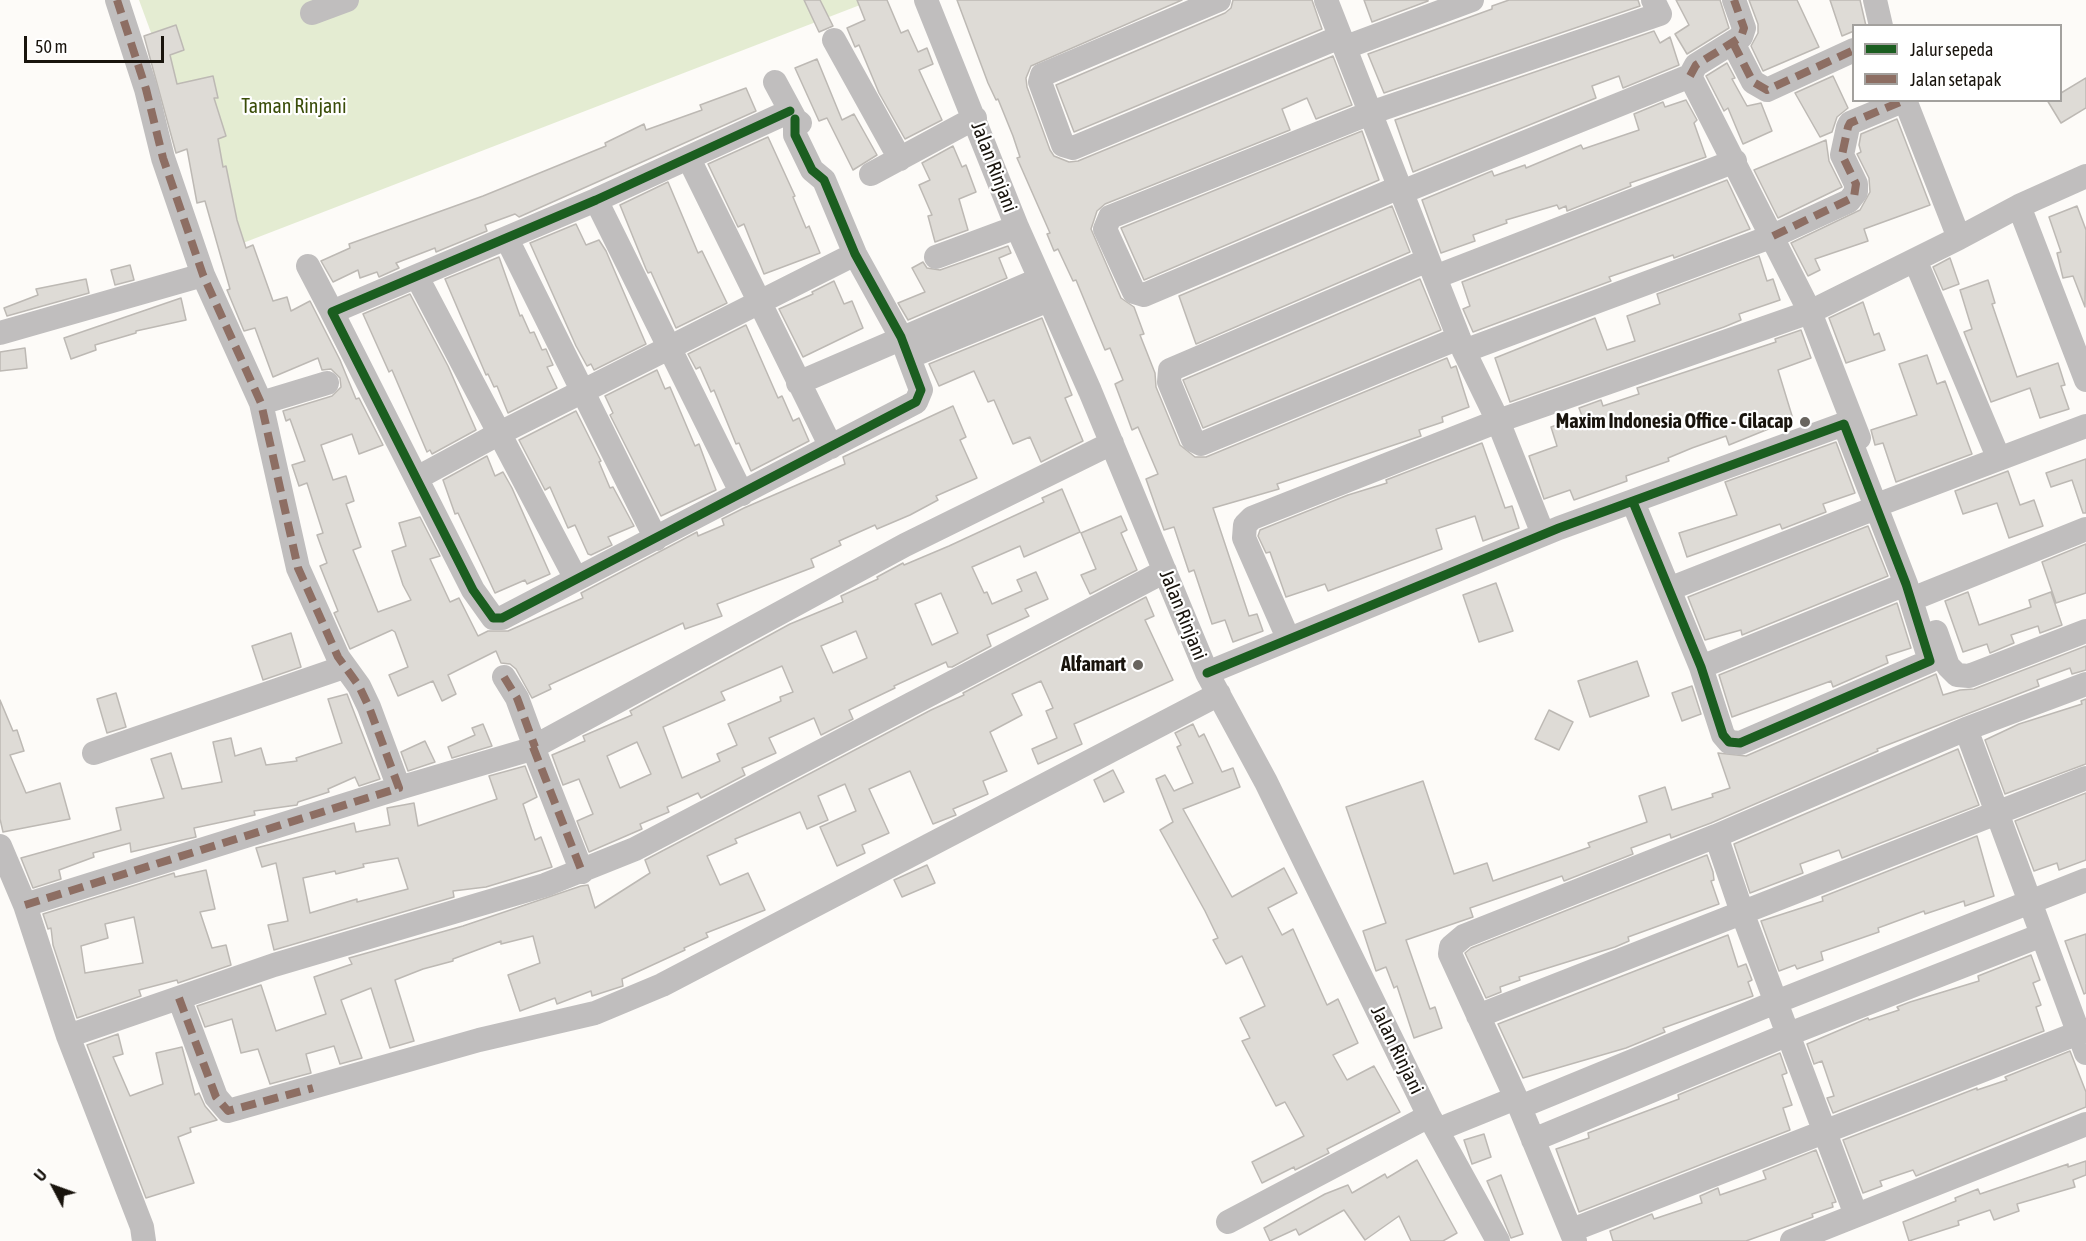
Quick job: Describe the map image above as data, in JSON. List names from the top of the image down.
{
  "streets": {
    "street": ["Jalan Rinjani"]
  },
  "parks": ["Taman Rinjani"],
  "places": ["Maxim Indonesia Office - Cilacap", "Alfamart"],
  "legend": ["Jalur sepeda", "Jalan setapak"],
  "scale_bar": "50 m",
  "north": "top left"
}
